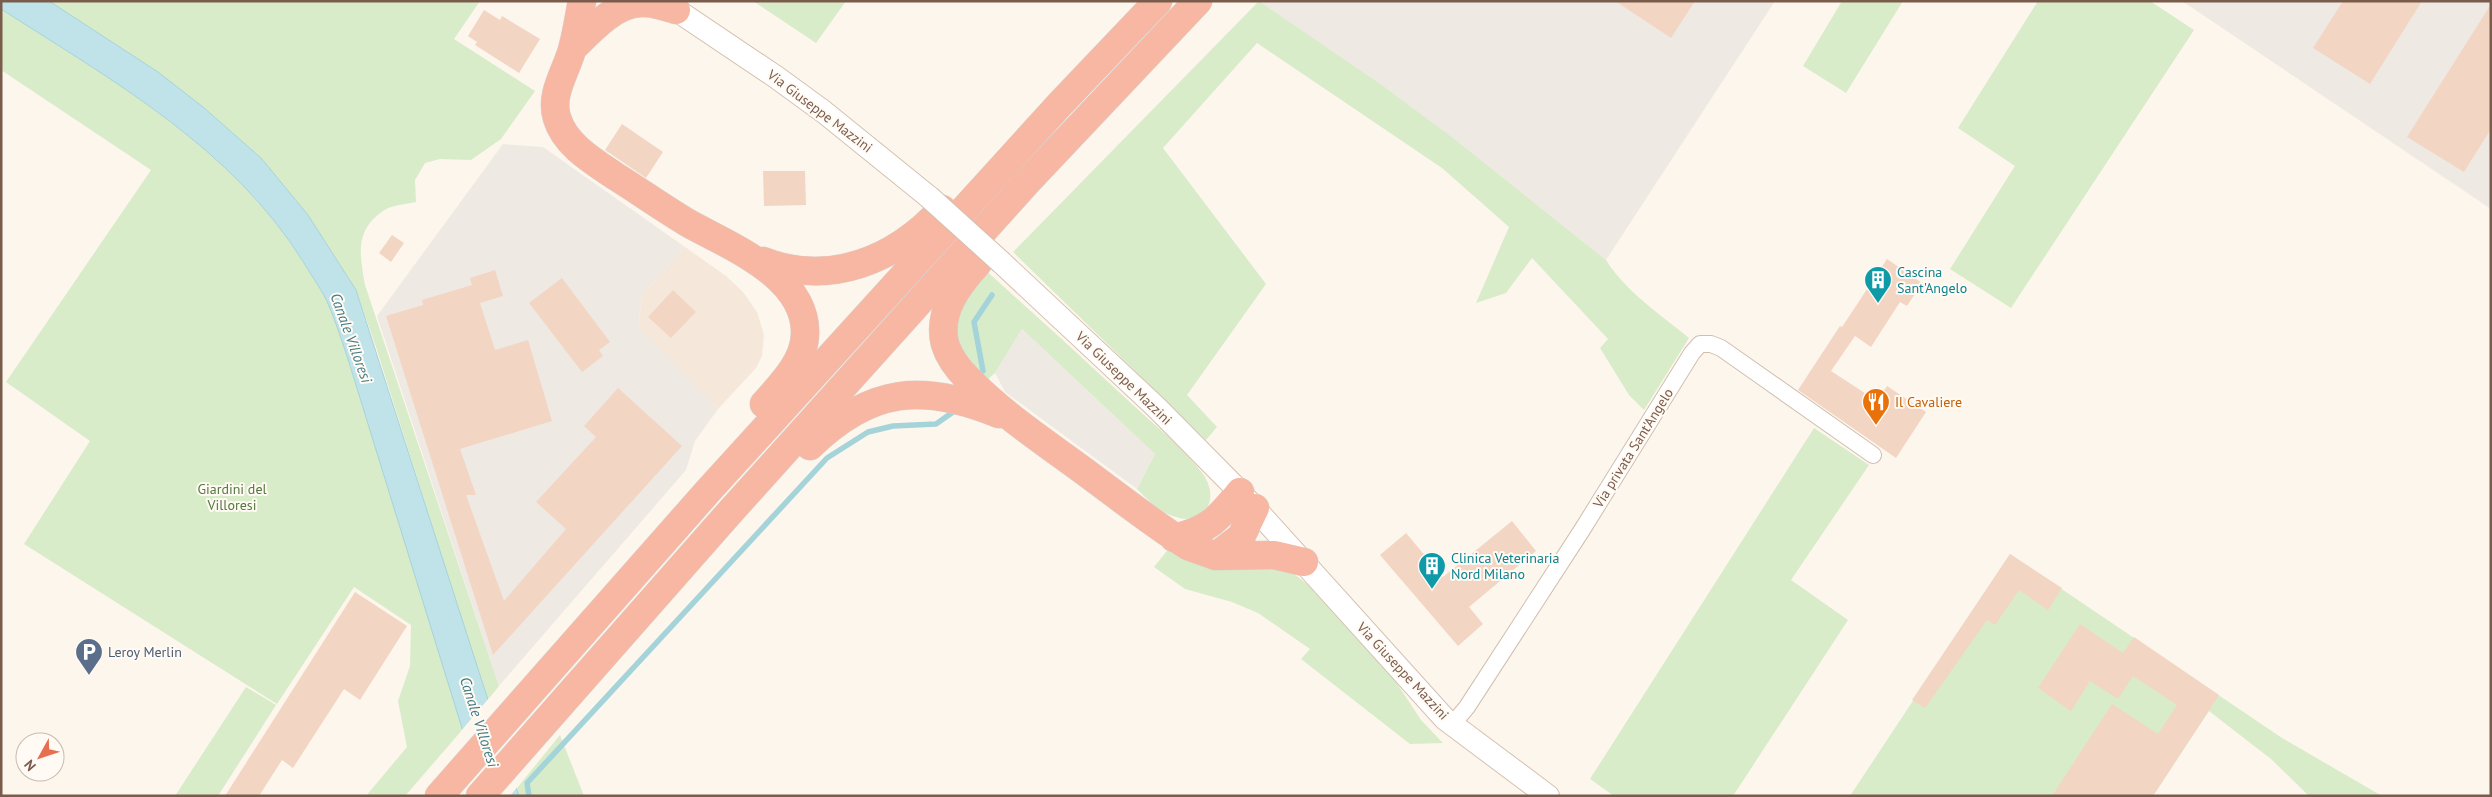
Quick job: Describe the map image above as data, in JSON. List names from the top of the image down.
{
  "streets": {
    "street": ["Via Giuseppe Mazzini", "Via privata Sant'Angelo"]
  },
  "crossings": [
    ["Via Giuseppe Mazzini", "Via privata Sant'Angelo"]
  ],
  "water": ["Canale Villoresi"],
  "parks": ["Giardini del Villoresi"],
  "places": {
    "building": ["Cascina Sant'Angelo", "Clinica Veterinaria Nord Milano"],
    "restaurant": ["Il Cavaliere"],
    "parking": ["Leroy Merlin"]
  },
  "north": "bottom left"
}
